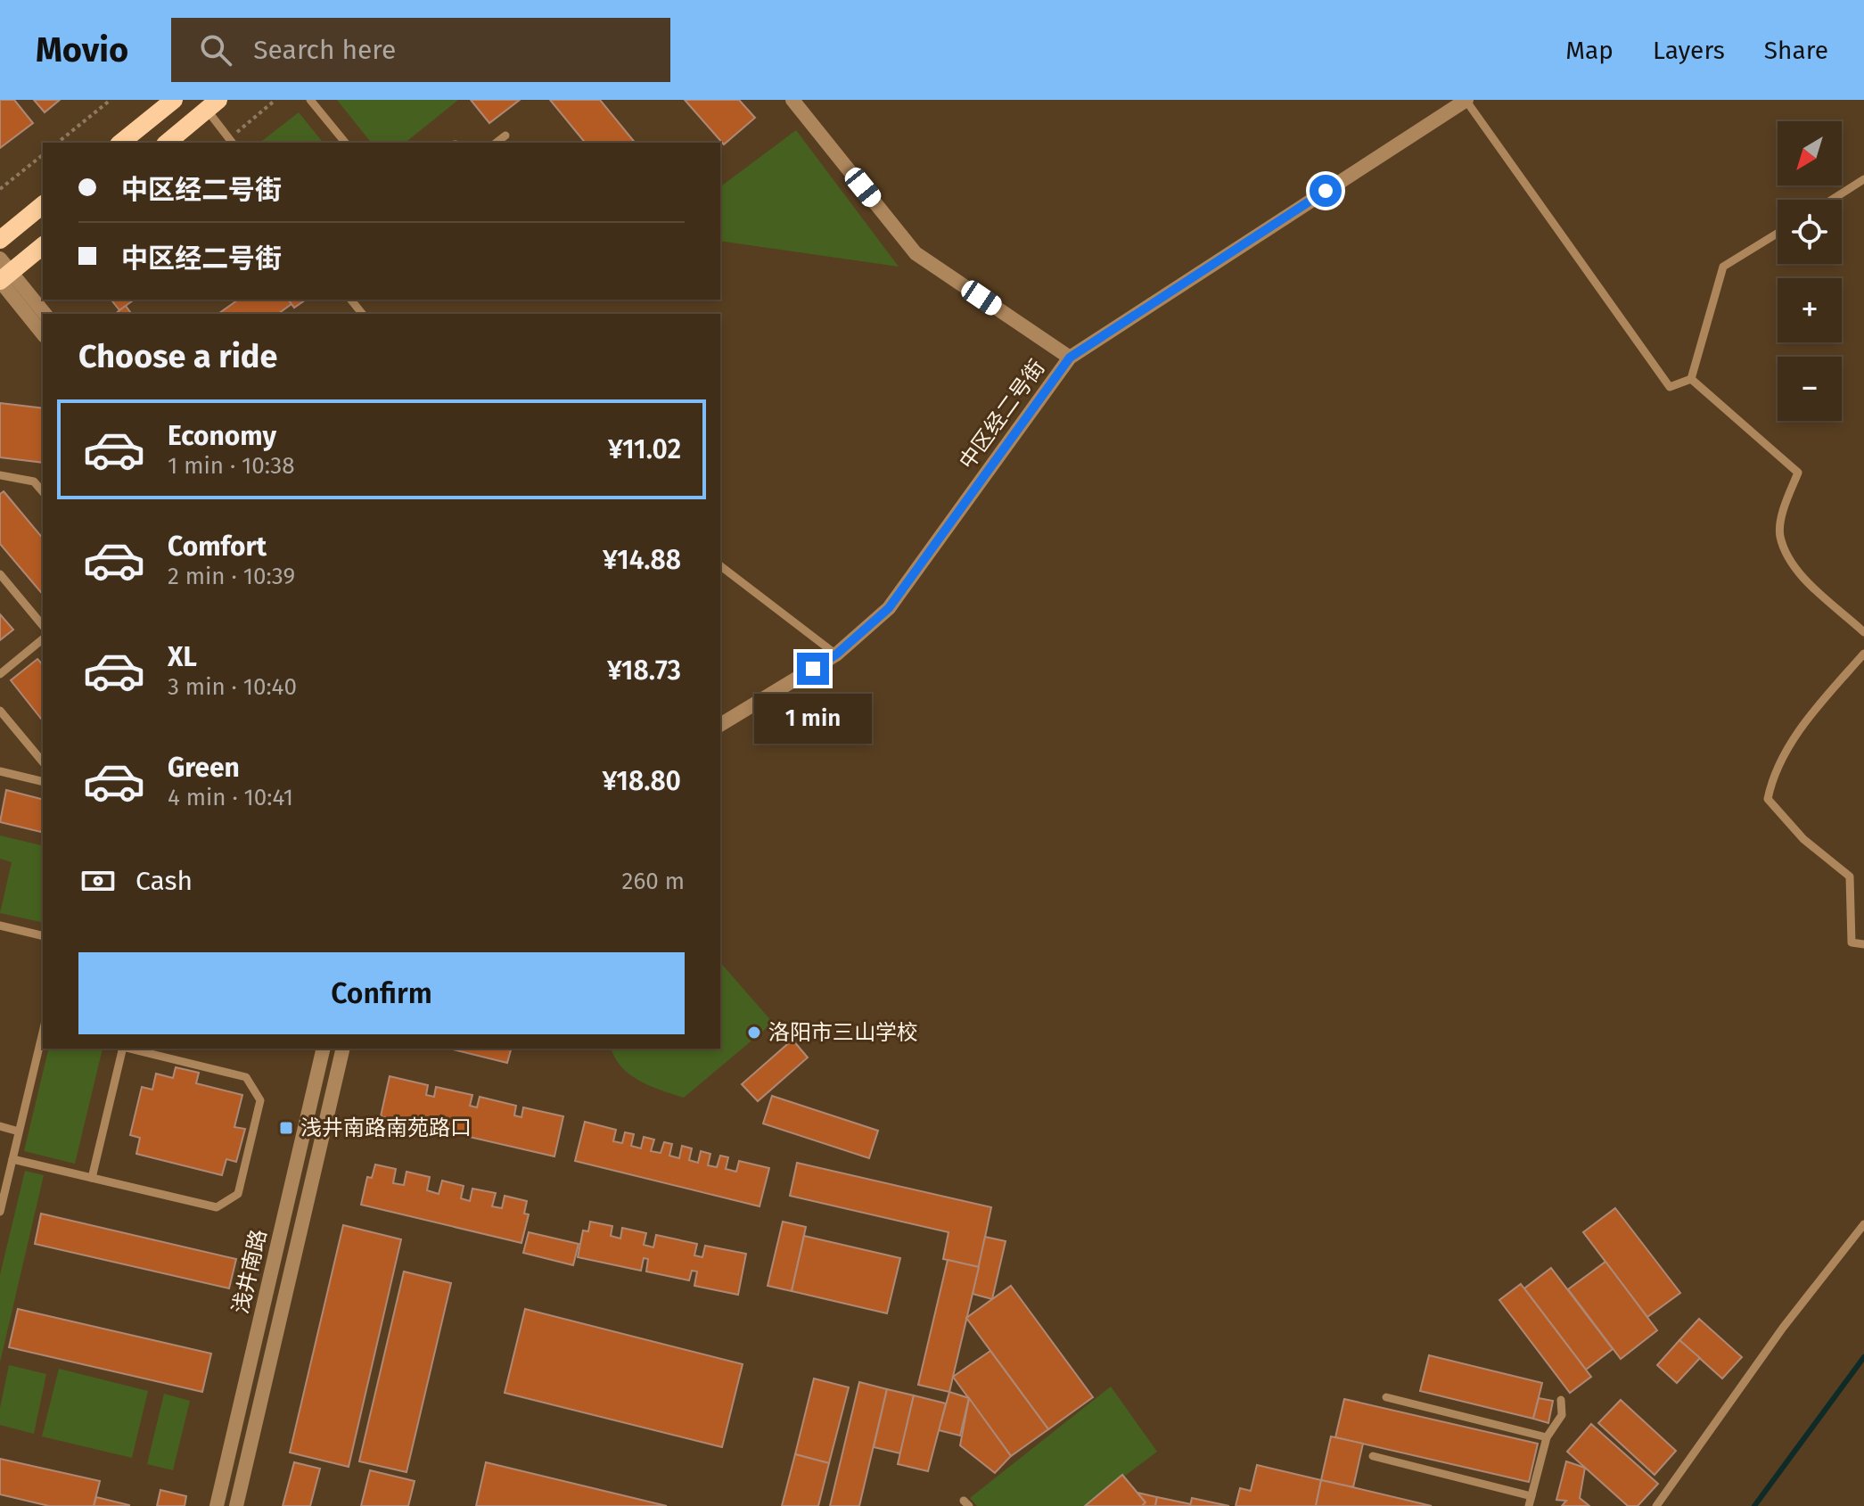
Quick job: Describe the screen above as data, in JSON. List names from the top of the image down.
{
  "streets": {
    "street": ["中区经二号街", "浅井南路"]
  },
  "places": {
    "other": ["洛阳市三山学校"],
    "transit": ["浅井南路南苑路口"]
  },
  "north": "bottom left",
  "page": {
    "header": "Movio",
    "search": "Search here",
    "nav": ["Map", "Layers", "Share"],
    "map_buttons": ["+", "−"],
    "banner": ["中区经二号街", "中区经二号街"],
    "heading": "Choose a ride",
    "list": [
      {
        "name": "Economy",
        "note": "1 min · 10:38",
        "value": "¥11.02"
      },
      {
        "name": "Comfort",
        "note": "2 min · 10:39",
        "value": "¥14.88"
      },
      {
        "name": "XL",
        "note": "3 min · 10:40",
        "value": "¥18.73"
      },
      {
        "name": "Green",
        "note": "4 min · 10:41",
        "value": "¥18.80"
      }
    ],
    "bubble": "1 min",
    "pay": ["Cash", "260 m"],
    "buttons": "Confirm"
  }
}
